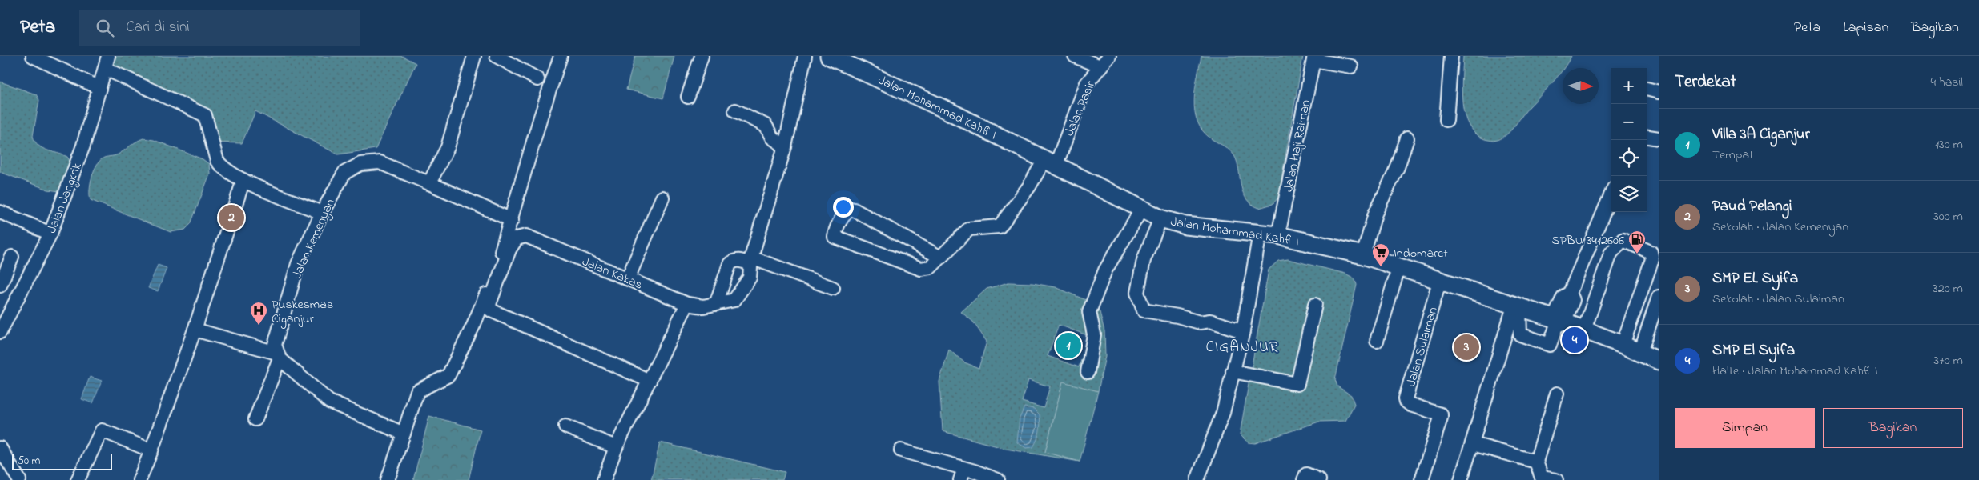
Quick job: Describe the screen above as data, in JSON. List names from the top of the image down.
{
  "streets": {
    "main road": ["Jalan Mohammad Kahfi I"],
    "street": [
      "Jalan Pasir",
      "Jalan Haji Raiman",
      "Jalan Jangkrik",
      "Jalan Kemenyan",
      "Jalan Kakas",
      "Jalan Sulaiman"
    ]
  },
  "crossings": [
    ["Jalan Mohammad Kahfi I", "Jalan Pasir"],
    ["Jalan Mohammad Kahfi I", "Jalan Haji Raiman"],
    ["Jalan Mohammad Kahfi I", "Jalan Sulaiman"]
  ],
  "districts": ["CIGANJUR"],
  "places": {
    "fuel station": ["SPBU 3412606"],
    "supermarket": ["Indomaret"],
    "hospital": ["Puskesmas Ciganjur"]
  },
  "scale_bar": "50 m",
  "north": "right",
  "page": {
    "header": "Peta",
    "search": "Cari di sini",
    "nav": ["Peta", "Lapisan", "Bagikan"],
    "heading": ["Terdekat", "4 hasil"],
    "map_buttons": ["+", "−"],
    "list": [
      {
        "mark": "1",
        "name": "Villa 3A Ciganjur",
        "note": "Tempat",
        "value": "130 m"
      },
      {
        "mark": "2",
        "name": "Paud Pelangi",
        "note": "Sekolah · Jalan Kemenyan",
        "value": "300 m"
      },
      {
        "mark": "3",
        "name": "SMP EL Syifa",
        "note": "Sekolah · Jalan Sulaiman",
        "value": "320 m"
      },
      {
        "mark": "4",
        "name": "SMP El Syifa",
        "note": "Halte · Jalan Mohammad Kahfi I",
        "value": "370 m"
      }
    ],
    "pins": [
      "2",
      "4",
      "1",
      "3"
    ],
    "buttons": ["Simpan", "Bagikan"],
    "scale": "50 m"
  }
}
